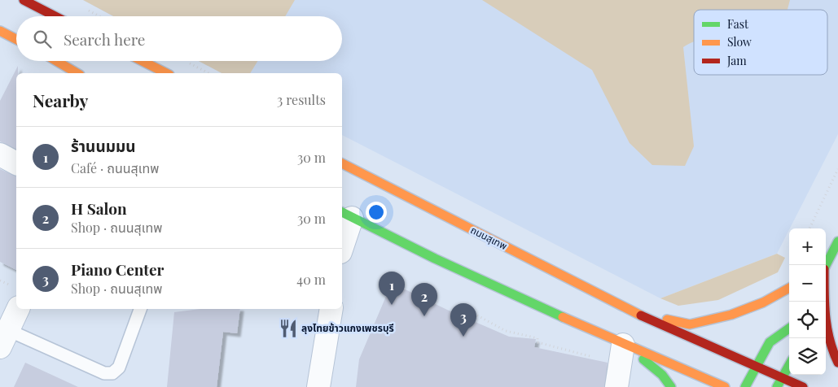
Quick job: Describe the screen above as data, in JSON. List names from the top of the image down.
{
  "streets": {
    "main road": ["ถนนสุเทพ"]
  },
  "places": {
    "restaurant": ["ลุงไทยข้าวแกงเพชรบุรี"]
  },
  "legend": ["Fast", "Slow", "Jam"],
  "page": {
    "search": "Search here",
    "heading": ["Nearby", "3 results"],
    "list": [
      {
        "mark": "1",
        "name": "ร้านนมมน",
        "note": "Café · ถนนสุเทพ",
        "value": "30 m"
      },
      {
        "mark": "2",
        "name": "H Salon",
        "note": "Shop · ถนนสุเทพ",
        "value": "30 m"
      },
      {
        "mark": "3",
        "name": "Piano Center",
        "note": "Shop · ถนนสุเทพ",
        "value": "40 m"
      }
    ],
    "map_buttons": ["+", "−"],
    "pins": ["1", "2", "3"]
  }
}
